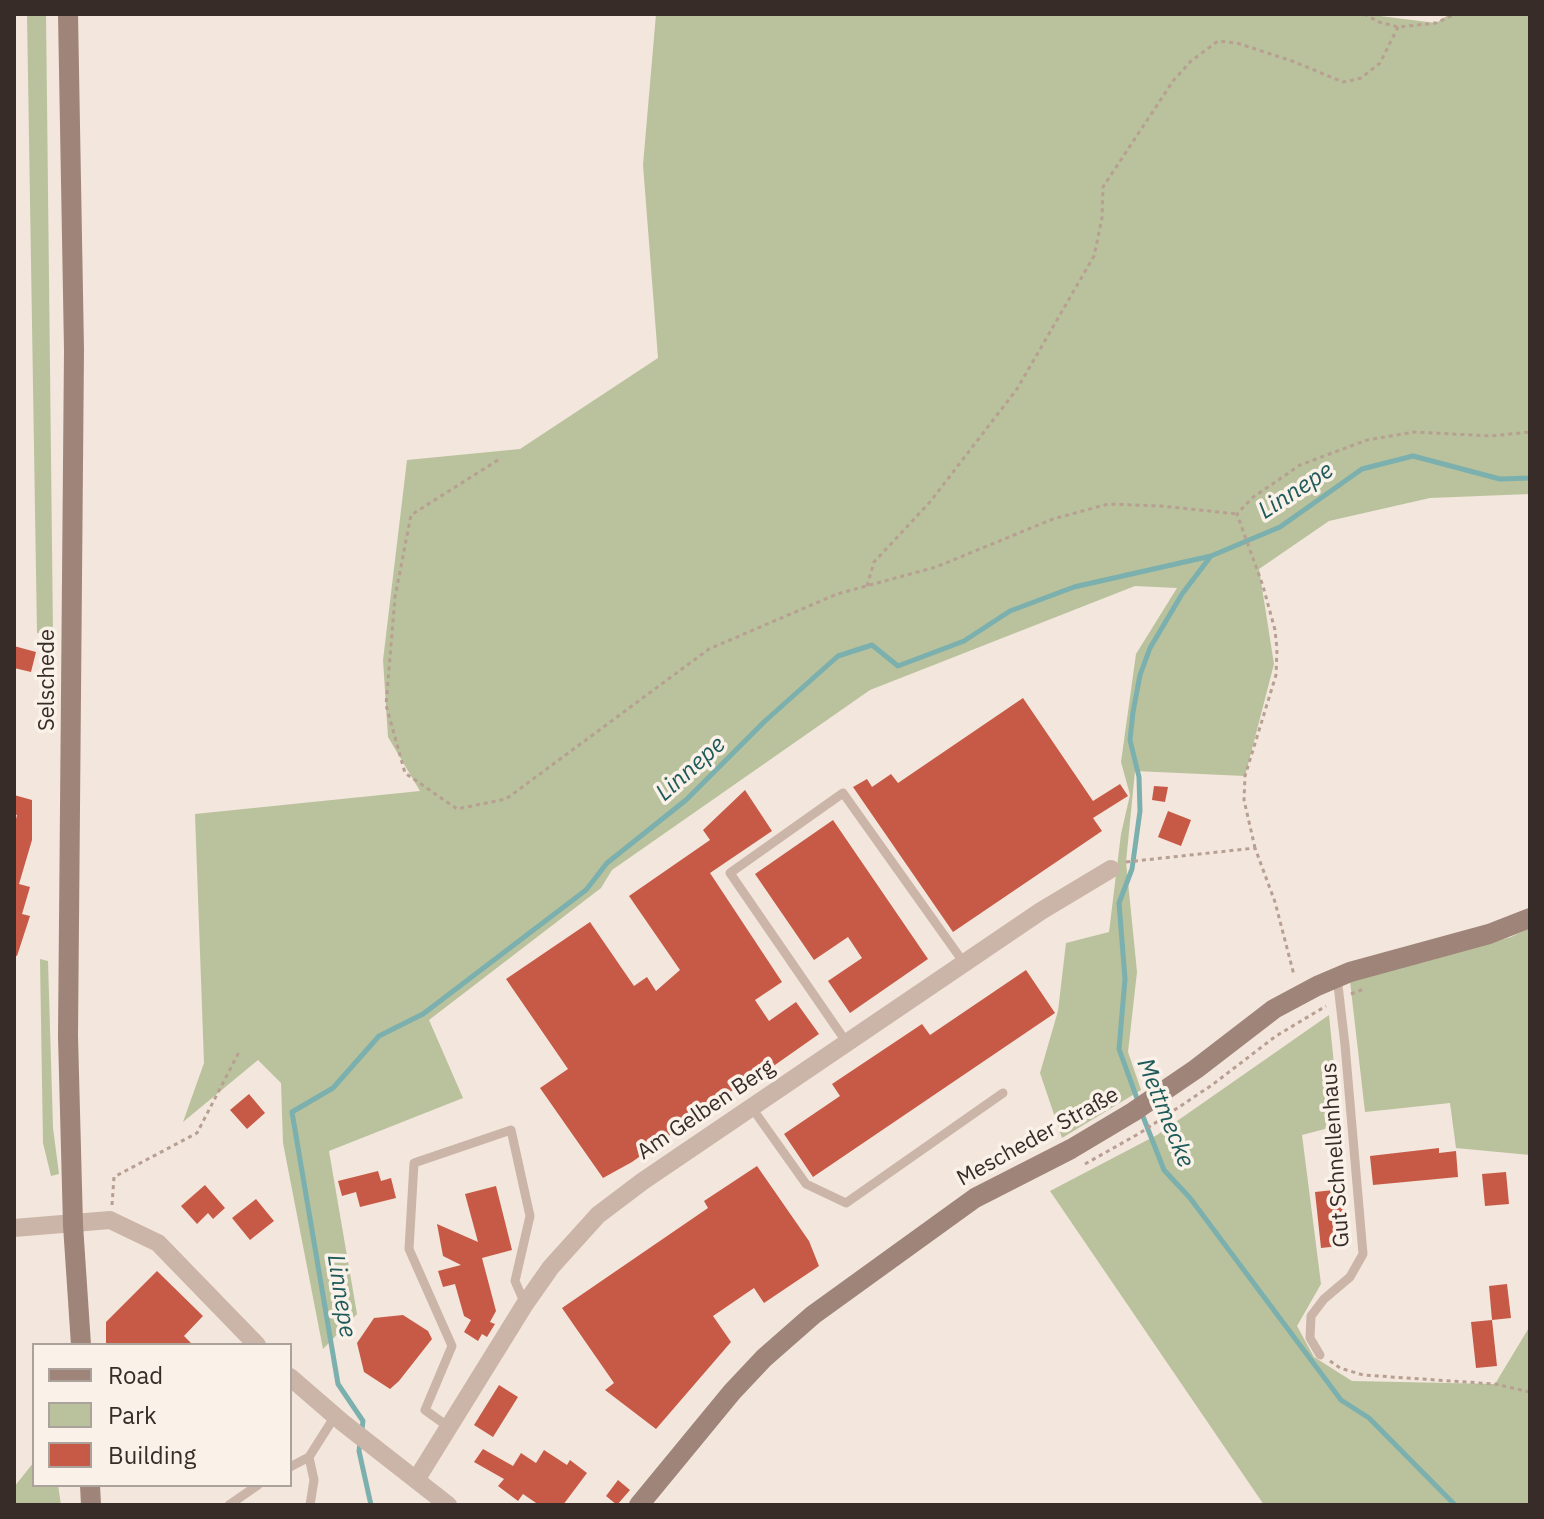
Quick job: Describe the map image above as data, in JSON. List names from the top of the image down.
{
  "streets": {
    "street": ["Selschede", "Am Gelben Berg", "Mescheder Straße"],
    "lane": ["Gut Schnellenhaus"]
  },
  "crossings": [
    ["Mescheder Straße", "Gut Schnellenhaus"]
  ],
  "water": ["Linnepe", "Mettmecke"],
  "legend": ["Road", "Park", "Building"]
}
